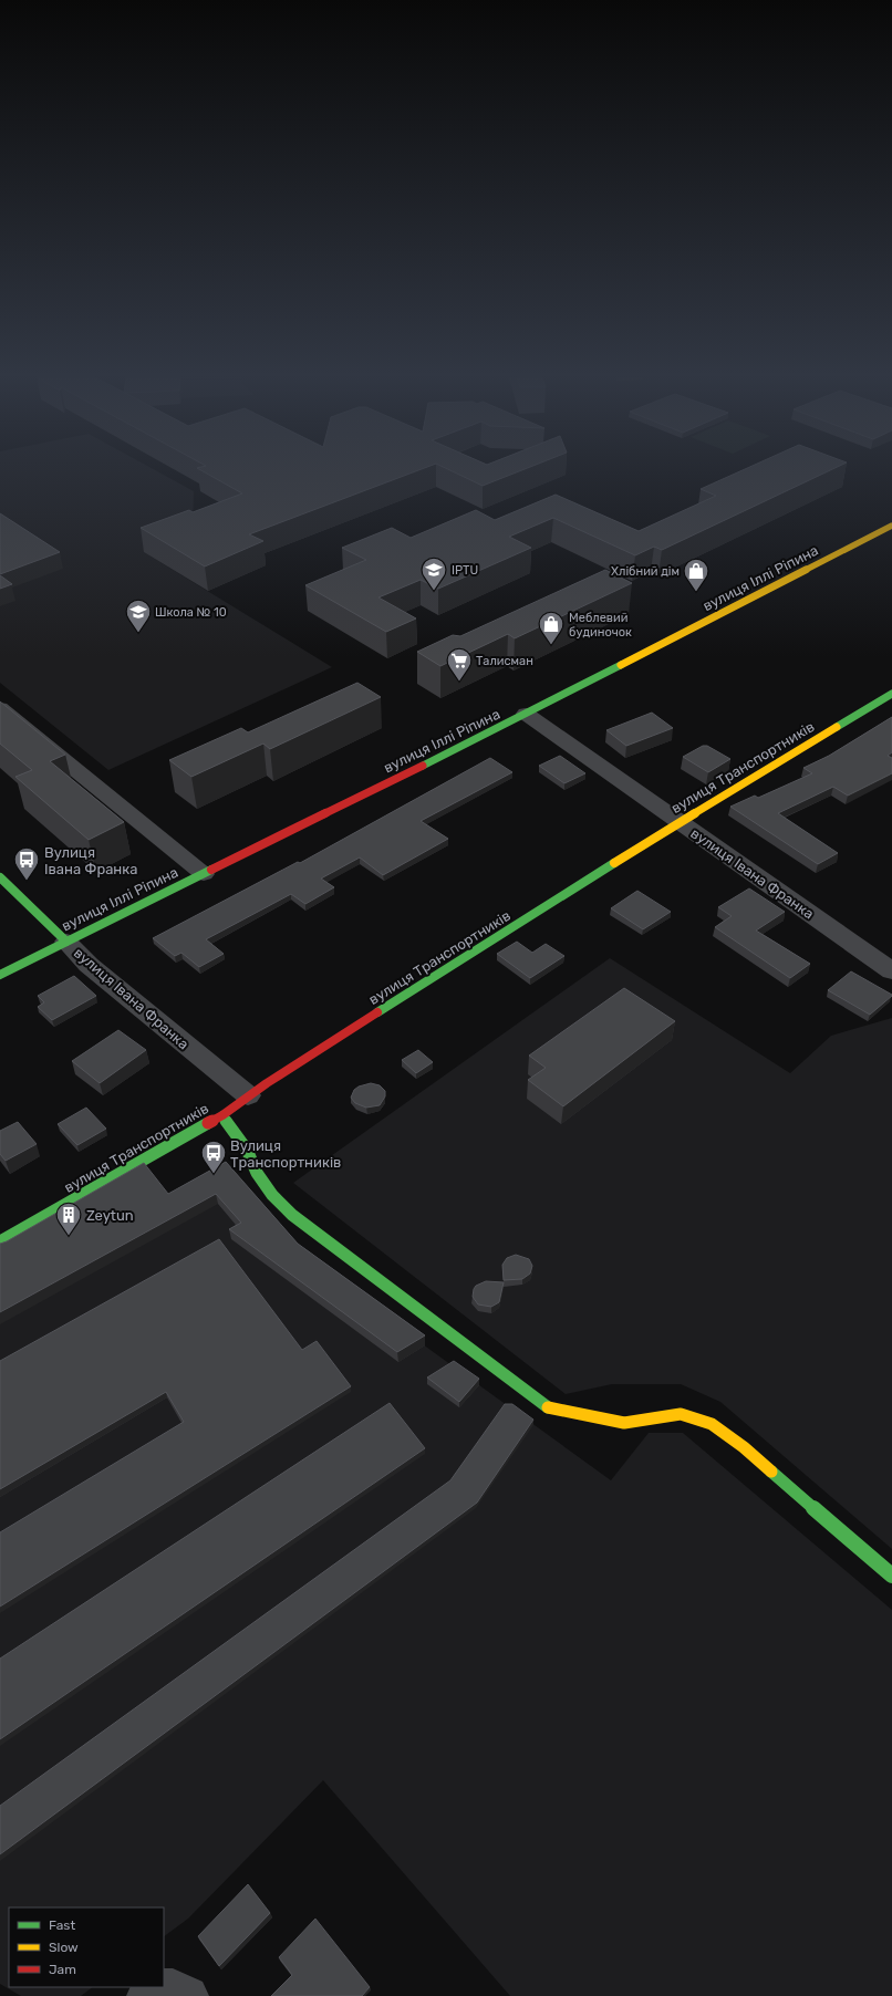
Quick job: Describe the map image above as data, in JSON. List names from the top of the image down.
{
  "streets": {
    "street": ["вулиця Іллі Ріпина", "вулиця Транспортників", "вулиця Івана Франка"]
  },
  "crossings": [
    ["вулиця Іллі Ріпина", "вулиця Івана Франка"],
    ["вулиця Транспортників", "вулиця Івана Франка"]
  ],
  "places": {
    "school or university": ["IPTU", "Школа № 10"],
    "shop": ["Хлібний дім", "Меблевий будиночок"],
    "supermarket": ["Талисман"],
    "bus stop": ["Вулиця Івана Франка", "Вулиця Транспортників"],
    "building": ["Zeytun"]
  },
  "legend": ["Fast", "Slow", "Jam"]
}
